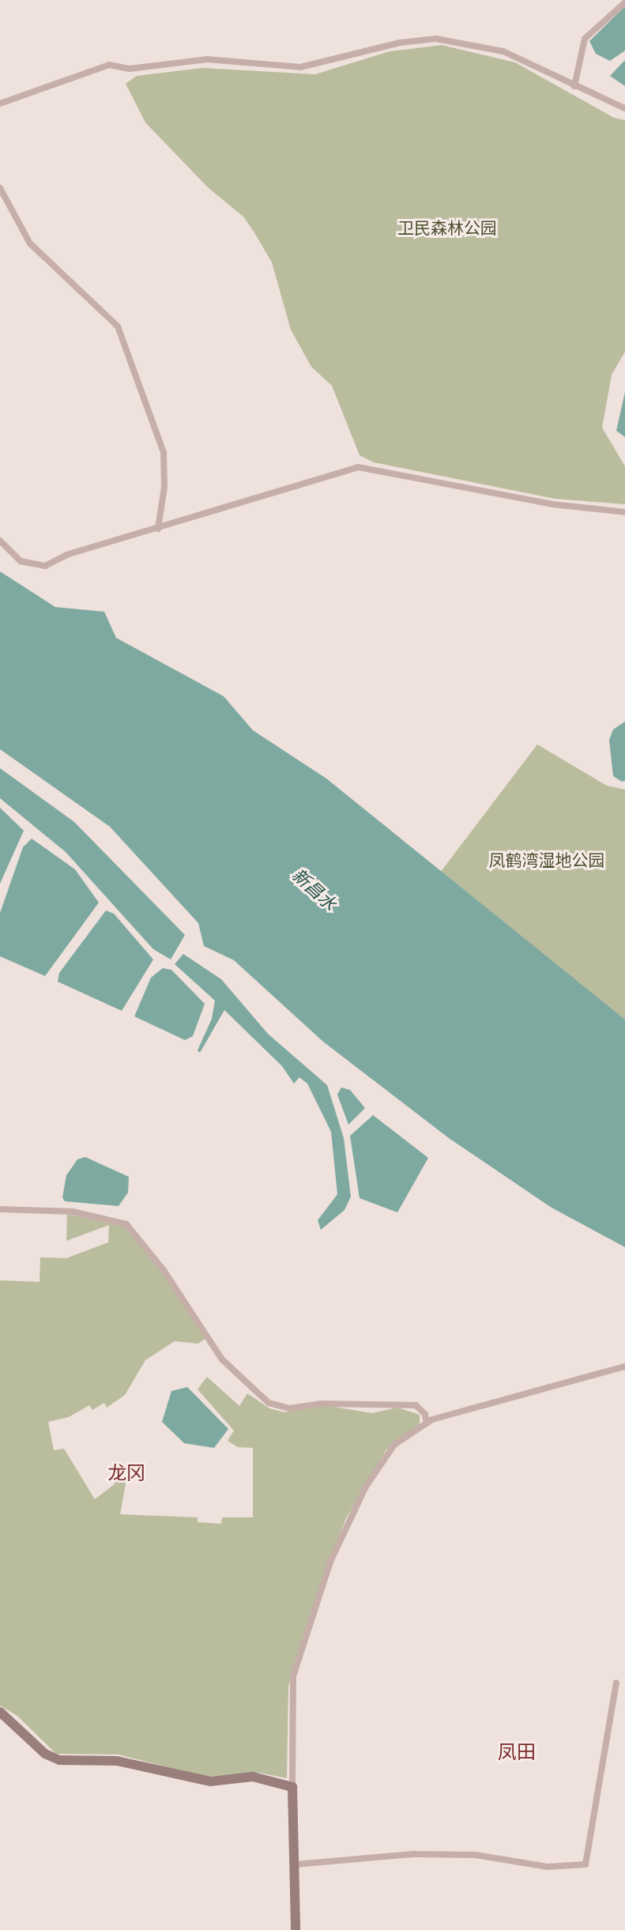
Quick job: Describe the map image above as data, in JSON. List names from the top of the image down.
{
  "districts": ["龙冈", "凤田"],
  "water": ["新昌水"],
  "parks": ["卫民森林公园", "凤鹤湾湿地公园"]
}
